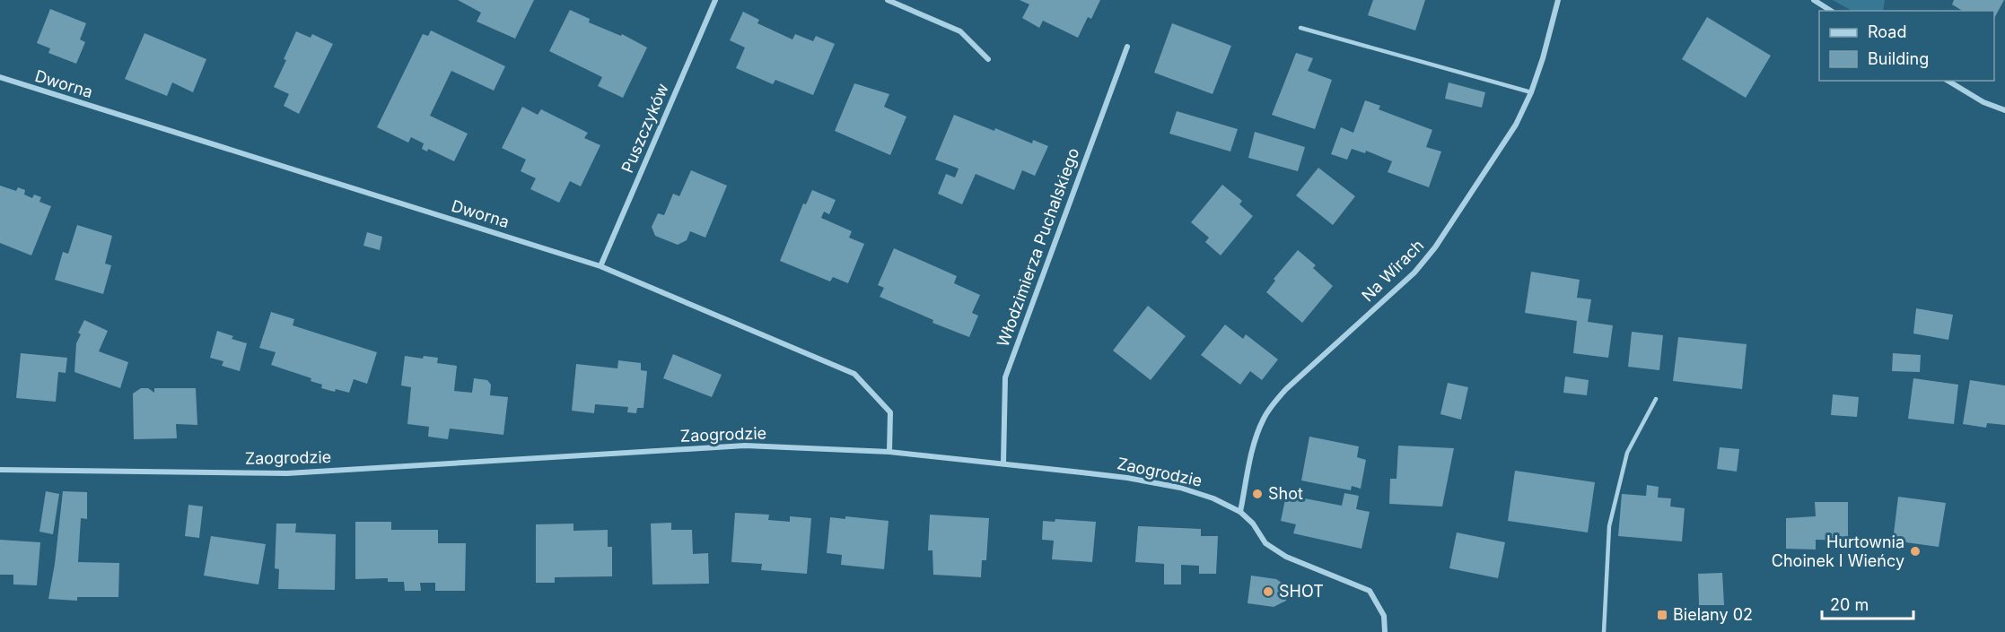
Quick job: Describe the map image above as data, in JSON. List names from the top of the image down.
{
  "streets": {
    "street": [
      "Dworna",
      "Puszczyków",
      "Włodzimierza Puchalskiego",
      "Na Wirach",
      "Zaogrodzie"
    ]
  },
  "crossings": [
    ["Dworna", "Puszczyków"],
    ["Dworna", "Zaogrodzie"],
    ["Włodzimierza Puchalskiego", "Zaogrodzie"],
    ["Na Wirach", "Zaogrodzie"]
  ],
  "places": {
    "other": ["Shot", "Hurtownia Choinek I Wieńcy", "SHOT"],
    "transit": ["Bielany 02"]
  },
  "legend": ["Road", "Building"],
  "scale_bar": "20 m"
}
